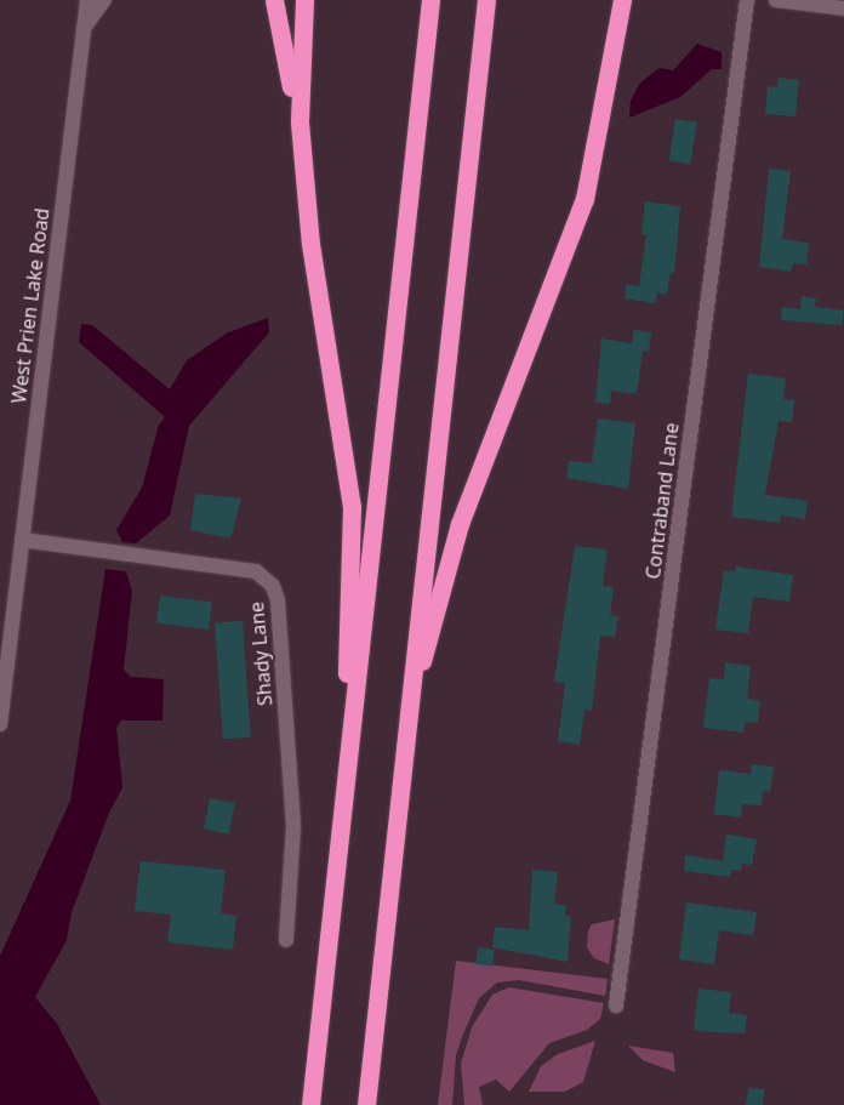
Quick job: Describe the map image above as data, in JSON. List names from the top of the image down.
{
  "streets": {
    "street": ["West Prien Lake Road", "Contraband Lane", "Shady Lane"]
  },
  "crossings": [
    ["West Prien Lake Road", "Shady Lane"]
  ]
}
